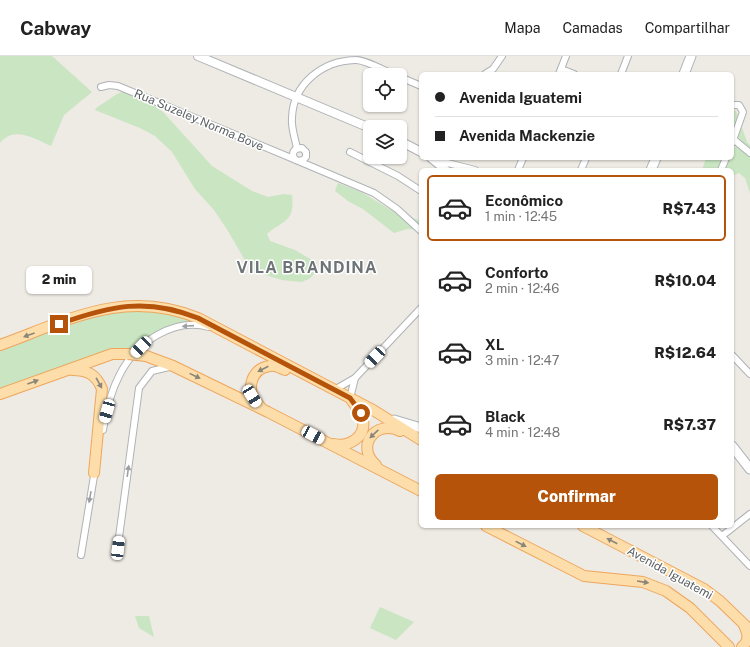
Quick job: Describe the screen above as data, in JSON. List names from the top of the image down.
{
  "streets": {
    "main road": ["Avenida Iguatemi"],
    "street": ["Rua Suzeley Norma Bove"]
  },
  "districts": ["VILA BRANDINA"],
  "page": {
    "header": "Cabway",
    "nav": ["Mapa", "Camadas", "Compartilhar"],
    "banner": ["Avenida Iguatemi", "Avenida Mackenzie"],
    "list": [
      {
        "name": "Econômico",
        "note": "1 min · 12:45",
        "value": "R$7.43"
      },
      {
        "name": "Conforto",
        "note": "2 min · 12:46",
        "value": "R$10.04"
      },
      {
        "name": "XL",
        "note": "3 min · 12:47",
        "value": "R$12.64"
      },
      {
        "name": "Black",
        "note": "4 min · 12:48",
        "value": "R$7.37"
      }
    ],
    "bubble": "2 min",
    "buttons": "Confirmar"
  }
}
